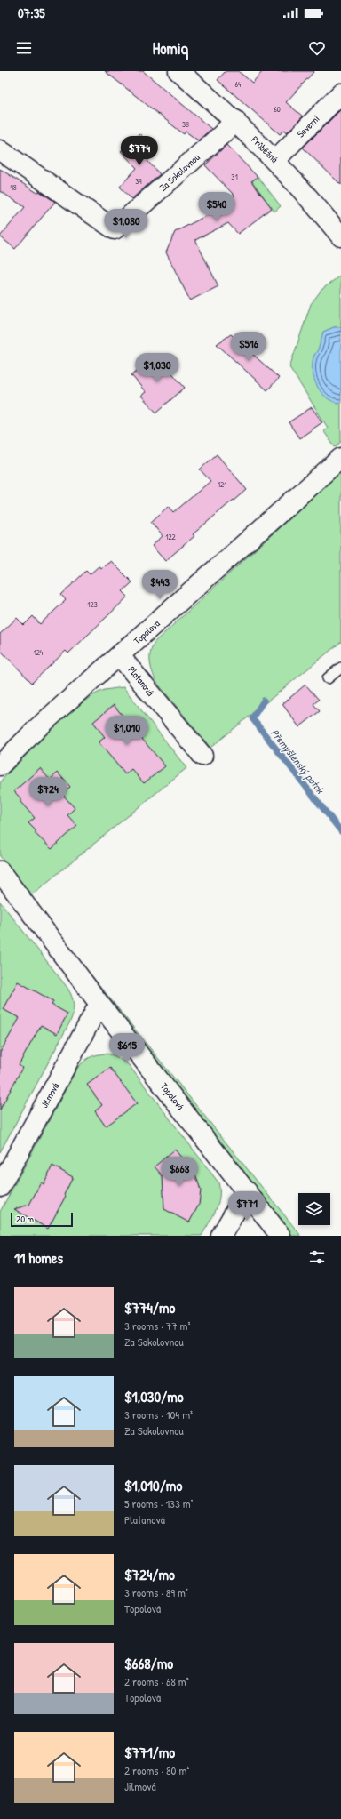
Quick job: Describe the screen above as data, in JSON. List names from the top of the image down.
{
  "streets": {
    "street": [
      "Severní",
      "Průběžná",
      "Za Sokolovnou",
      "Topolová",
      "Platanová",
      "Jilmová"
    ]
  },
  "crossings": [
    ["Severní", "Průběžná"],
    ["Průběžná", "Za Sokolovnou"],
    ["Topolová", "Platanová"],
    ["Topolová", "Jilmová"]
  ],
  "water": ["Přemyšlenský potok"],
  "house_numbers": [
    "64",
    "60",
    "38",
    "31",
    "39",
    "98",
    "121",
    "122",
    "123",
    "124"
  ],
  "scale_bar": "20 m",
  "page": {
    "status": "07:35",
    "header": "Homiq",
    "price": [
      "$774",
      "$540",
      "$1,080",
      "$516",
      "$1,030",
      "$443",
      "$1,010",
      "$724",
      "$615",
      "$668",
      "$771"
    ],
    "scale": "20 m",
    "heading": "11 homes",
    "list": [
      {
        "name": "$774/mo",
        "note": "3 rooms · 77 m² · Za Sokolovnou"
      },
      {
        "name": "$1,030/mo",
        "note": "3 rooms · 104 m² · Za Sokolovnou"
      },
      {
        "name": "$1,010/mo",
        "note": "5 rooms · 133 m² · Platanová"
      },
      {
        "name": "$724/mo",
        "note": "3 rooms · 89 m² · Topolová"
      },
      {
        "name": "$668/mo",
        "note": "2 rooms · 68 m² · Topolová"
      },
      {
        "name": "$771/mo",
        "note": "2 rooms · 80 m² · Jilmová"
      }
    ]
  }
}
